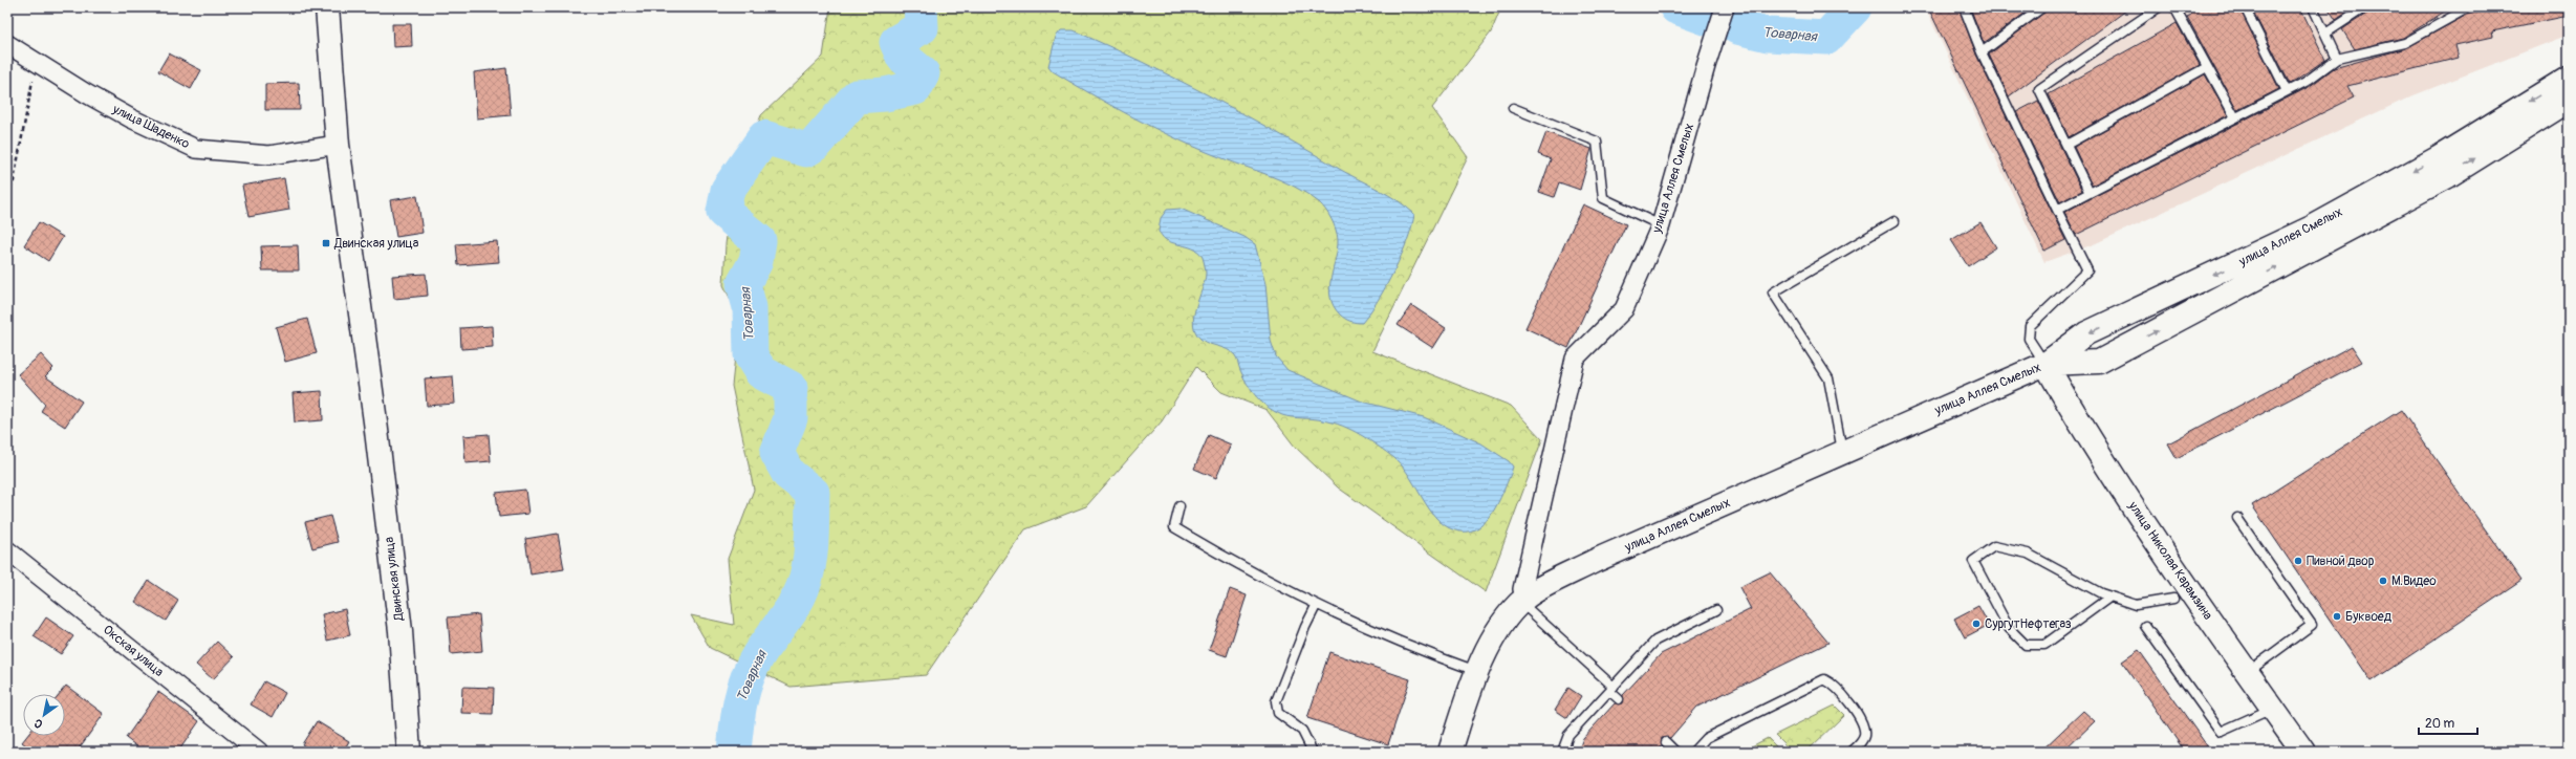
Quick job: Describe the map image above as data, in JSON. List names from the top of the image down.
{
  "streets": {
    "main road": ["улица Аллея Смелых", "улица Николая Карамзина", "Двинская улица"],
    "street": ["улица Шаденко", "Окская улица"]
  },
  "crossings": [
    ["улица Шаденко", "Двинская улица"],
    ["улица Аллея Смелых", "улица Николая Карамзина"]
  ],
  "water": ["Товарная"],
  "places": {
    "transit": ["Двинская улица"],
    "other": [
      "Пивной двор",
      "M.Видео",
      "Буквоед",
      "СургутНефтегаз"
    ]
  },
  "scale_bar": "20 m",
  "north": "bottom left"
}
